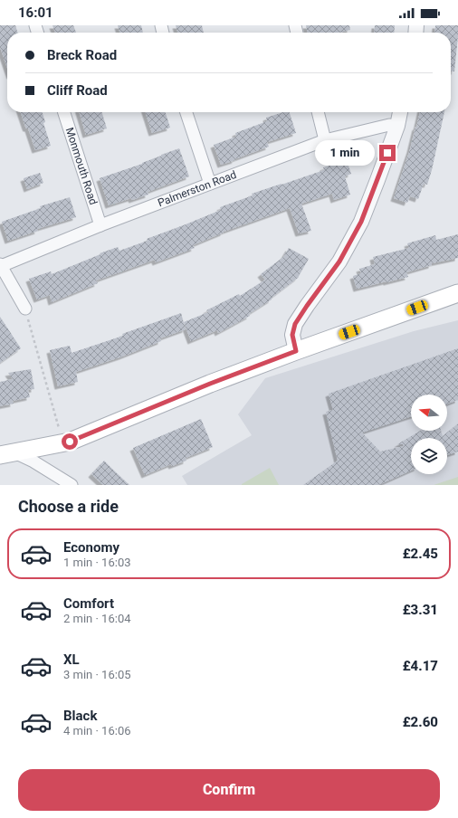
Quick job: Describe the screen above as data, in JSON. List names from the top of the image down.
{
  "streets": {
    "street": ["Monmouth Road", "Palmerston Road"]
  },
  "crossings": [
    ["Monmouth Road", "Palmerston Road"]
  ],
  "north": "left",
  "page": {
    "status": "16:01",
    "banner": ["Breck Road", "Cliff Road"],
    "bubble": "1 min",
    "heading": "Choose a ride",
    "list": [
      {
        "name": "Economy",
        "note": "1 min · 16:03",
        "value": "£2.45"
      },
      {
        "name": "Comfort",
        "note": "2 min · 16:04",
        "value": "£3.31"
      },
      {
        "name": "XL",
        "note": "3 min · 16:05",
        "value": "£4.17"
      },
      {
        "name": "Black",
        "note": "4 min · 16:06",
        "value": "£2.60"
      }
    ],
    "buttons": "Confirm"
  }
}
